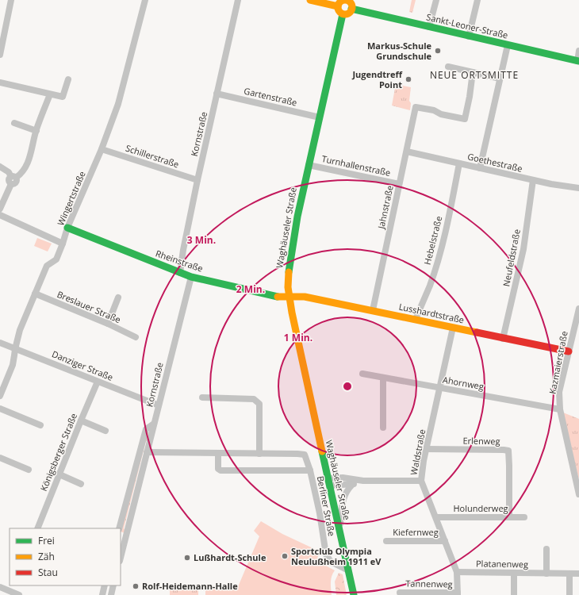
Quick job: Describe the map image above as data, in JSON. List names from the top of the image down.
{
  "streets": {
    "street": [
      "Sankt-Leoner-Straße",
      "Gartenstraße",
      "Kornstraße",
      "Schillerstraße",
      "Goethestraße",
      "Turnhallenstraße",
      "Wingertstraße",
      "Jahnstraße",
      "Waghäuseler Straße",
      "Hebelstraße",
      "Neufeldstraße",
      "Rheinstraße",
      "Breslauer Straße",
      "Lusshardtstraße",
      "Kazmaierstraße",
      "Danziger Straße",
      "Ahornweg",
      "Erlenweg",
      "Königsberger Straße",
      "Waldstraße",
      "Berliner Straße",
      "Holunderweg",
      "Kiefernweg",
      "Platanenweg",
      "Tannenweg"
    ]
  },
  "crossings": [
    ["Sankt-Leoner-Straße", "Waghäuseler Straße"],
    ["Gartenstraße", "Kornstraße"],
    ["Gartenstraße", "Waghäuseler Straße"],
    ["Kornstraße", "Schillerstraße"],
    ["Kornstraße", "Rheinstraße"],
    ["Kornstraße", "Danziger Straße"],
    ["Kornstraße", "Berliner Straße"],
    ["Schillerstraße", "Wingertstraße"],
    ["Goethestraße", "Jahnstraße"],
    ["Goethestraße", "Hebelstraße"],
    ["Goethestraße", "Neufeldstraße"],
    ["Turnhallenstraße", "Jahnstraße"],
    ["Turnhallenstraße", "Waghäuseler Straße"],
    ["Wingertstraße", "Rheinstraße"],
    ["Wingertstraße", "Breslauer Straße"],
    ["Wingertstraße", "Danziger Straße"],
    ["Jahnstraße", "Lusshardtstraße"],
    ["Waghäuseler Straße", "Rheinstraße"],
    ["Waghäuseler Straße", "Lusshardtstraße"],
    ["Waghäuseler Straße", "Berliner Straße"],
    ["Hebelstraße", "Lusshardtstraße"],
    ["Neufeldstraße", "Lusshardtstraße"],
    ["Rheinstraße", "Lusshardtstraße"],
    ["Lusshardtstraße", "Kazmaierstraße"],
    ["Lusshardtstraße", "Waldstraße"],
    ["Kazmaierstraße", "Ahornweg"],
    ["Danziger Straße", "Königsberger Straße"],
    ["Ahornweg", "Waldstraße"],
    ["Erlenweg", "Waldstraße"],
    ["Erlenweg", "Holunderweg"],
    ["Waldstraße", "Holunderweg"],
    ["Waldstraße", "Kiefernweg"],
    ["Waldstraße", "Platanenweg"],
    ["Waldstraße", "Tannenweg"]
  ],
  "districts": ["NEUE ORTSMITTE"],
  "places": [
    "Markus-Schule Grundschule",
    "Jugendtreff Point",
    "Sportclub Olympia Neulußheim 1911 eV",
    "Lußhardt-Schule",
    "Rolf-Heidemann-Halle"
  ],
  "legend": ["Frei", "Zäh", "Stau"],
  "rings": ["3 Min.", "2 Min.", "1 Min."]
}
